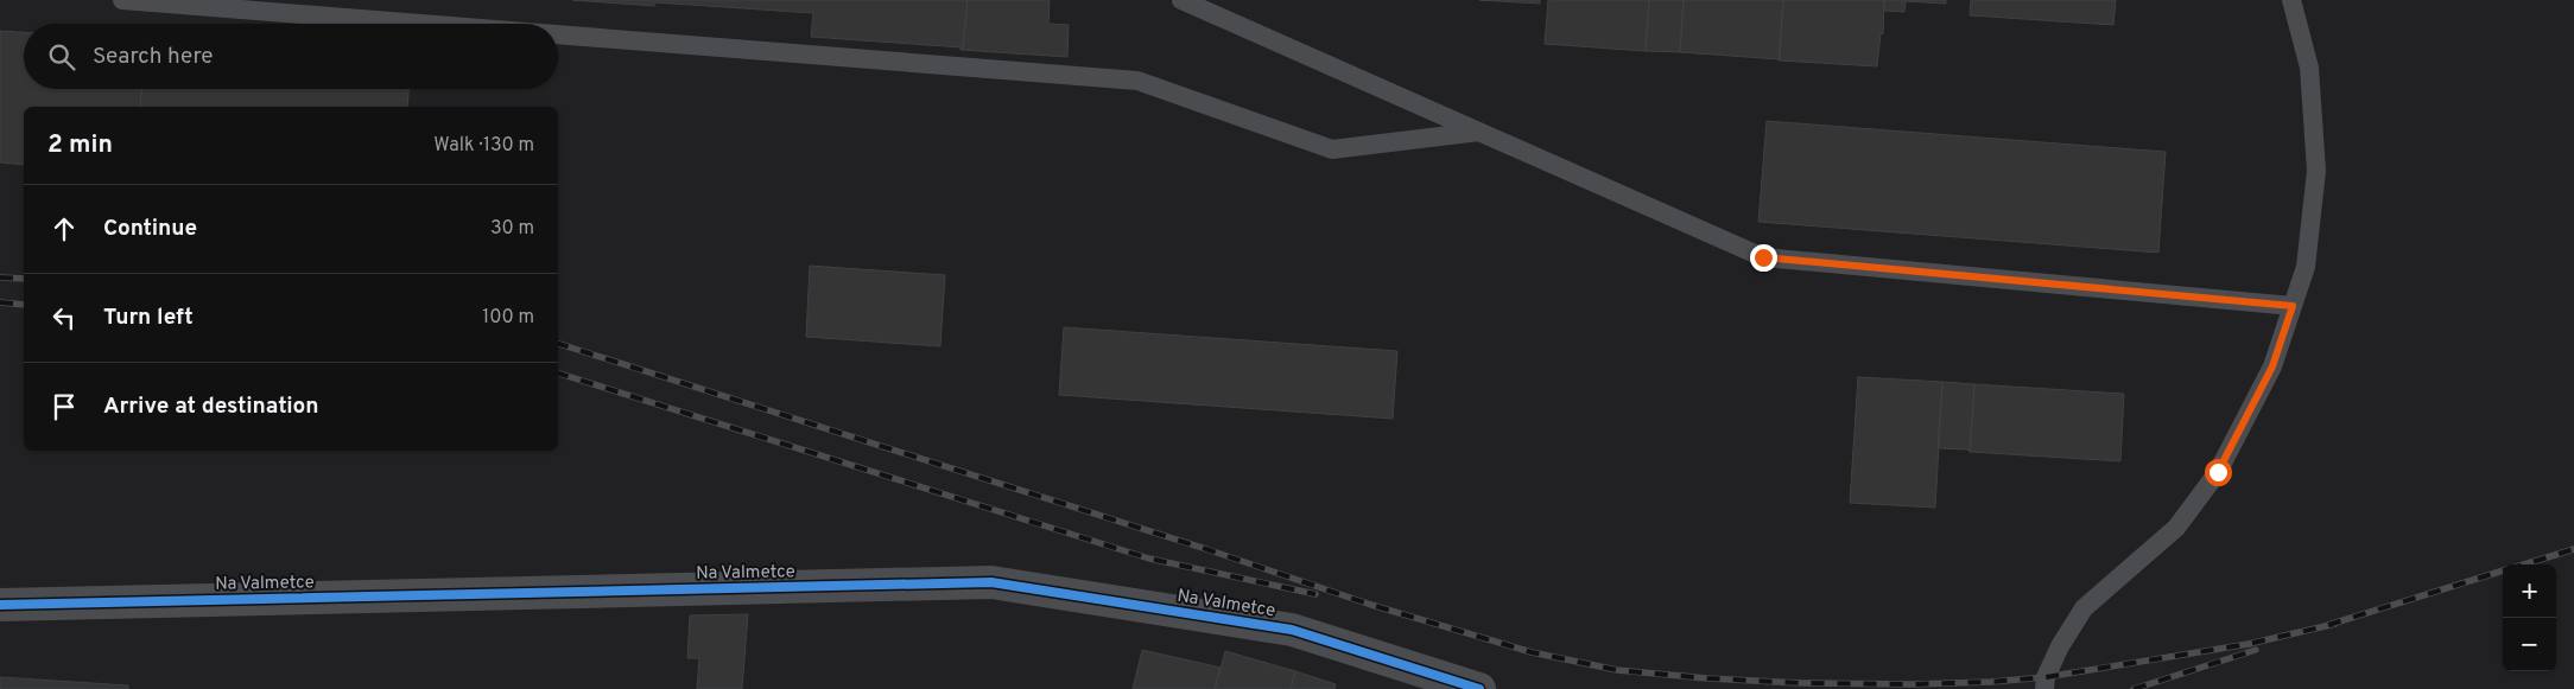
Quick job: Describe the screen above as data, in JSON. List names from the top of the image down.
{
  "streets": {
    "street": ["Na Valmetce"]
  },
  "page": {
    "search": "Search here",
    "heading": ["2 min", "Walk · 130 m"],
    "list": [
      ["Continue", "30 m"],
      ["Turn left", "100 m"],
      "Arrive at destination"
    ],
    "map_buttons": ["+", "−"]
  }
}
